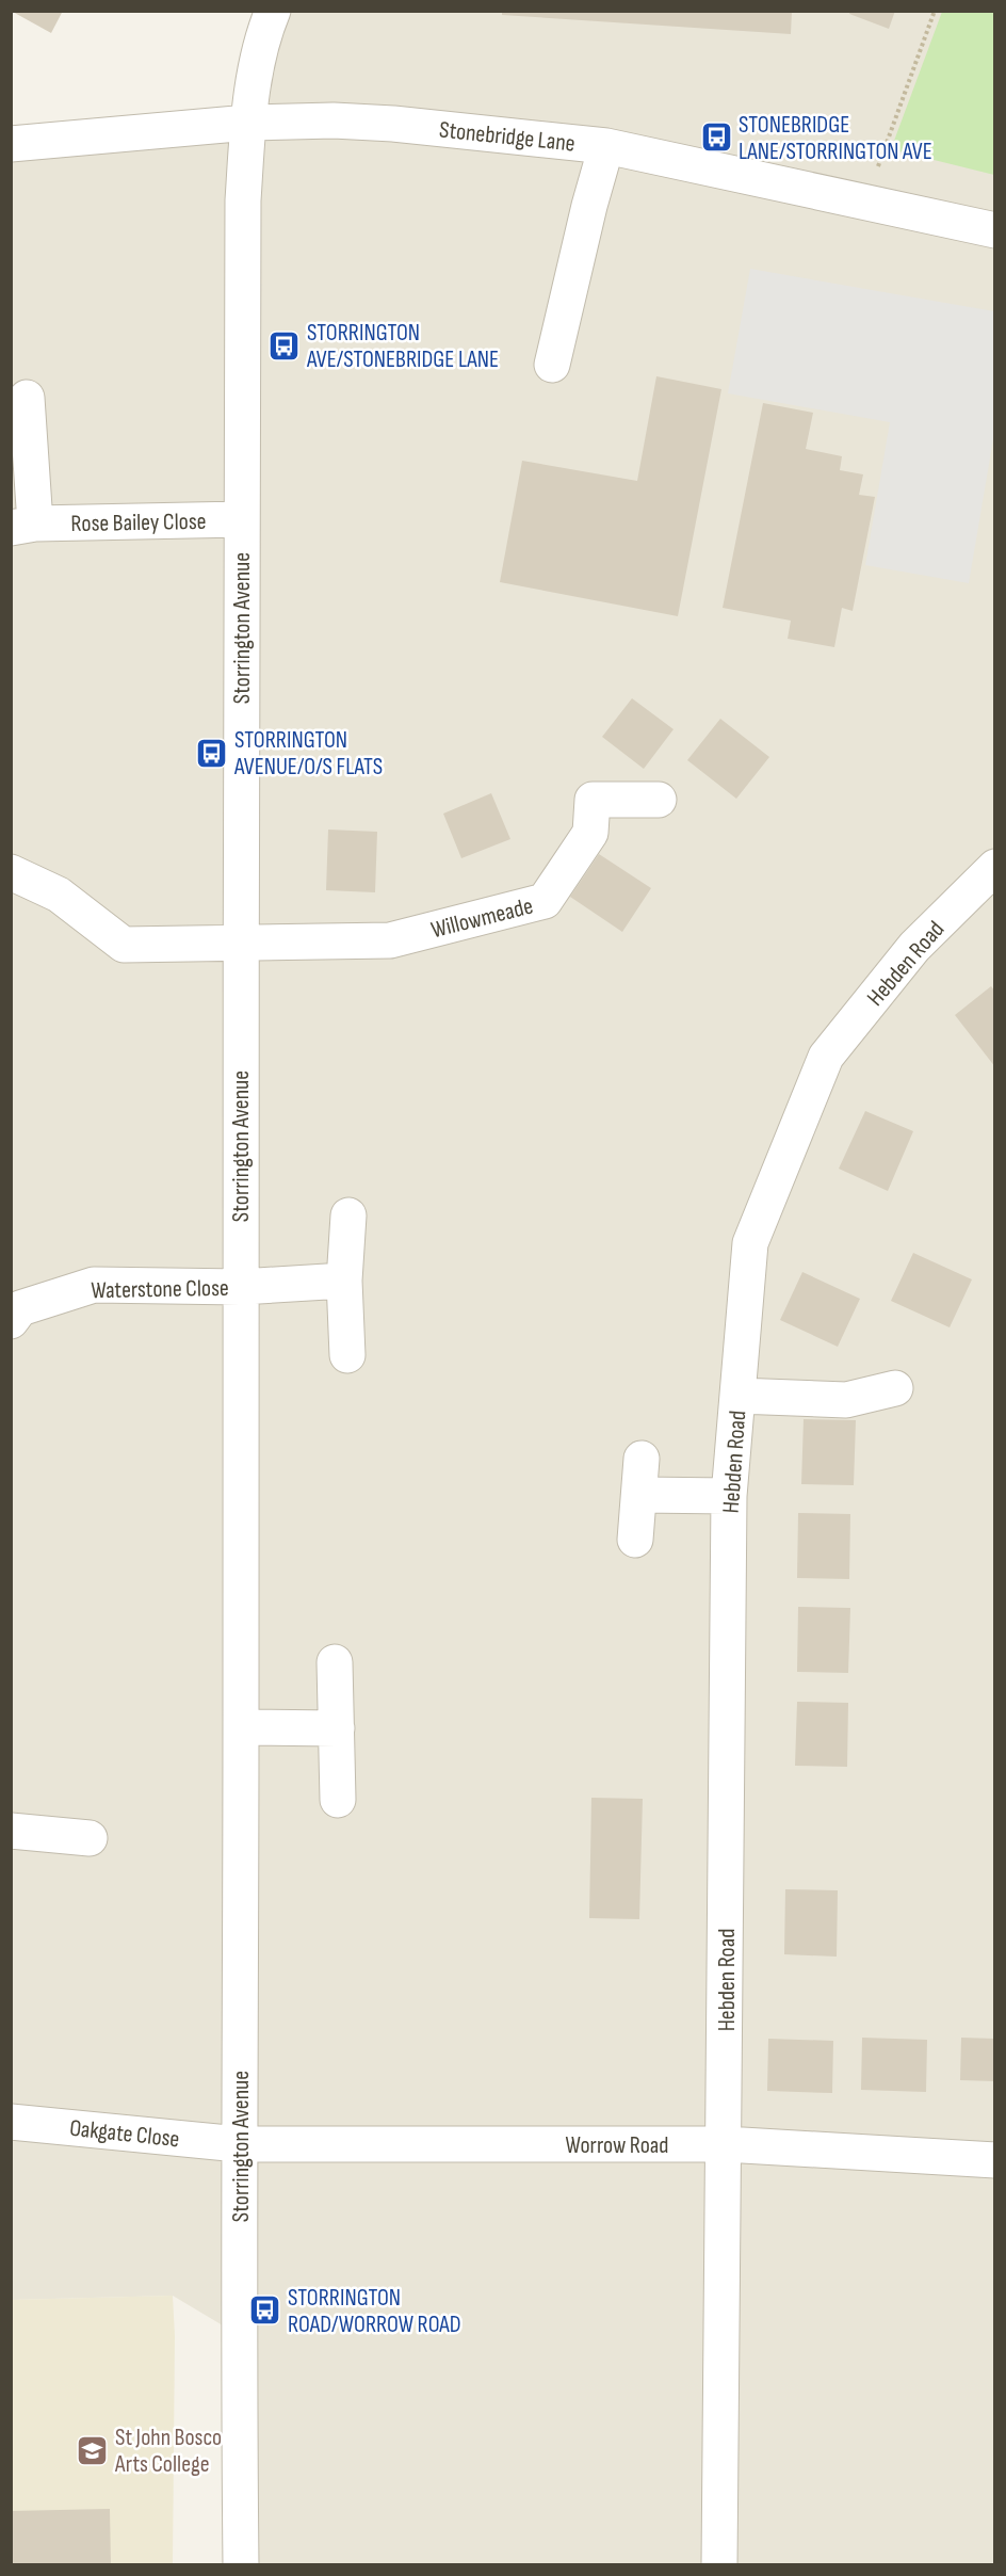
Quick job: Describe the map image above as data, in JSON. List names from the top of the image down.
{
  "streets": {
    "street": [
      "Stonebridge Lane",
      "Rose Bailey Close",
      "Storrington Avenue",
      "Willowmeade",
      "Hebden Road",
      "Waterstone Close",
      "Oakgate Close",
      "Worrow Road"
    ]
  },
  "crossings": [
    ["Stonebridge Lane", "Storrington Avenue"],
    ["Rose Bailey Close", "Storrington Avenue"],
    ["Storrington Avenue", "Willowmeade"],
    ["Storrington Avenue", "Waterstone Close"],
    ["Storrington Avenue", "Oakgate Close"],
    ["Storrington Avenue", "Worrow Road"],
    ["Hebden Road", "Worrow Road"],
    ["Oakgate Close", "Worrow Road"]
  ],
  "places": {
    "bus stop": [
      "STONEBRIDGE LANE/STORRINGTON AVE",
      "STORRINGTON AVE/STONEBRIDGE LANE",
      "STORRINGTON AVENUE/O/S FLATS",
      "STORRINGTON ROAD/WORROW ROAD"
    ],
    "school or university": ["St John Bosco Arts College"]
  }
}
